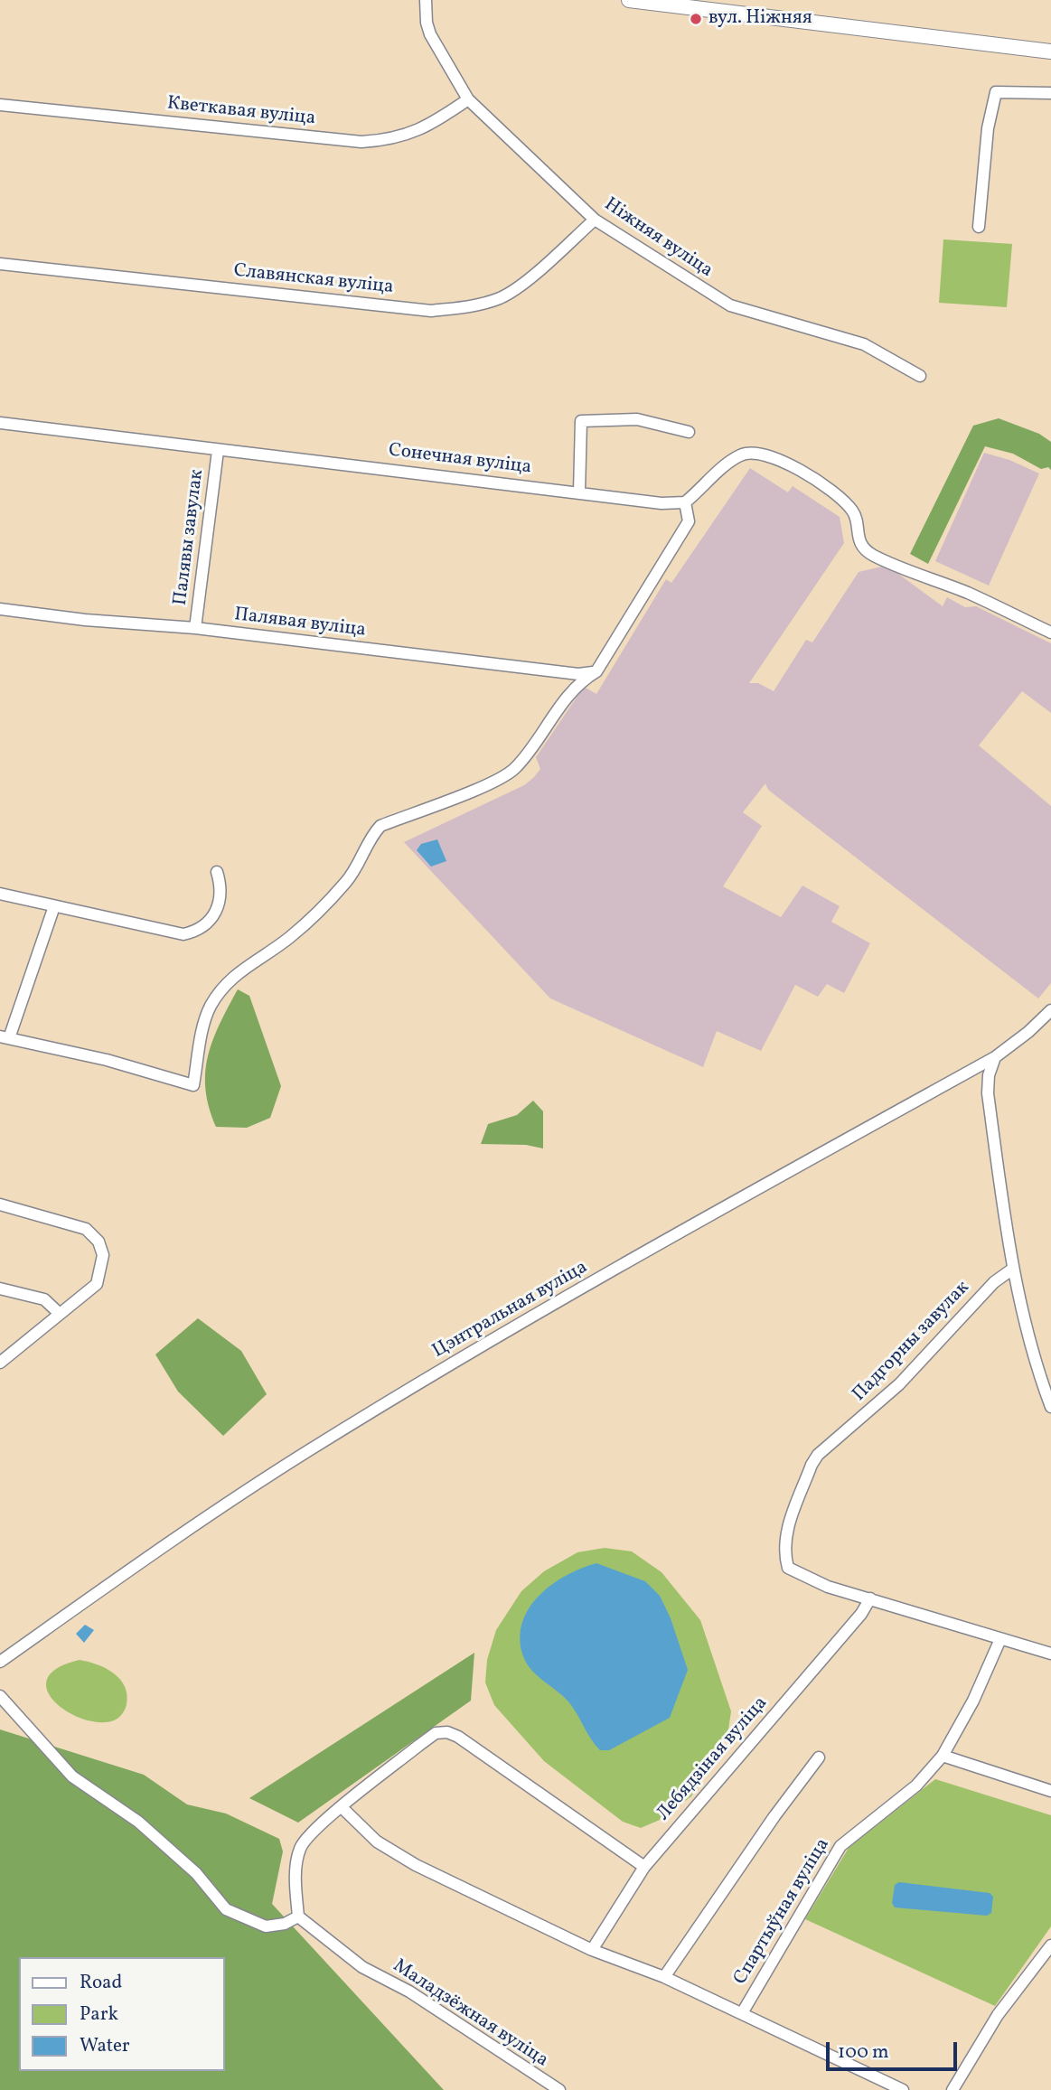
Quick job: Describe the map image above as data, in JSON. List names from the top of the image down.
{
  "streets": {
    "street": [
      "Кветкавая вуліца",
      "Ніжняя вуліца",
      "Славянская вуліца",
      "Сонечная вуліца",
      "Палявы завулак",
      "Палявая вуліца",
      "Цэнтральная вуліца",
      "Падгорны завулак",
      "Лебядзіная вуліца",
      "Спартыўная вуліца",
      "Маладзёжная вуліца"
    ]
  },
  "crossings": [
    ["Кветкавая вуліца", "Ніжняя вуліца"],
    ["Ніжняя вуліца", "Славянская вуліца"],
    ["Сонечная вуліца", "Палявы завулак"],
    ["Палявы завулак", "Палявая вуліца"],
    ["Падгорны завулак", "Лебядзіная вуліца"]
  ],
  "places": ["вул. Ніжняя"],
  "legend": ["Road", "Park", "Water"],
  "scale_bar": "100 m"
}
